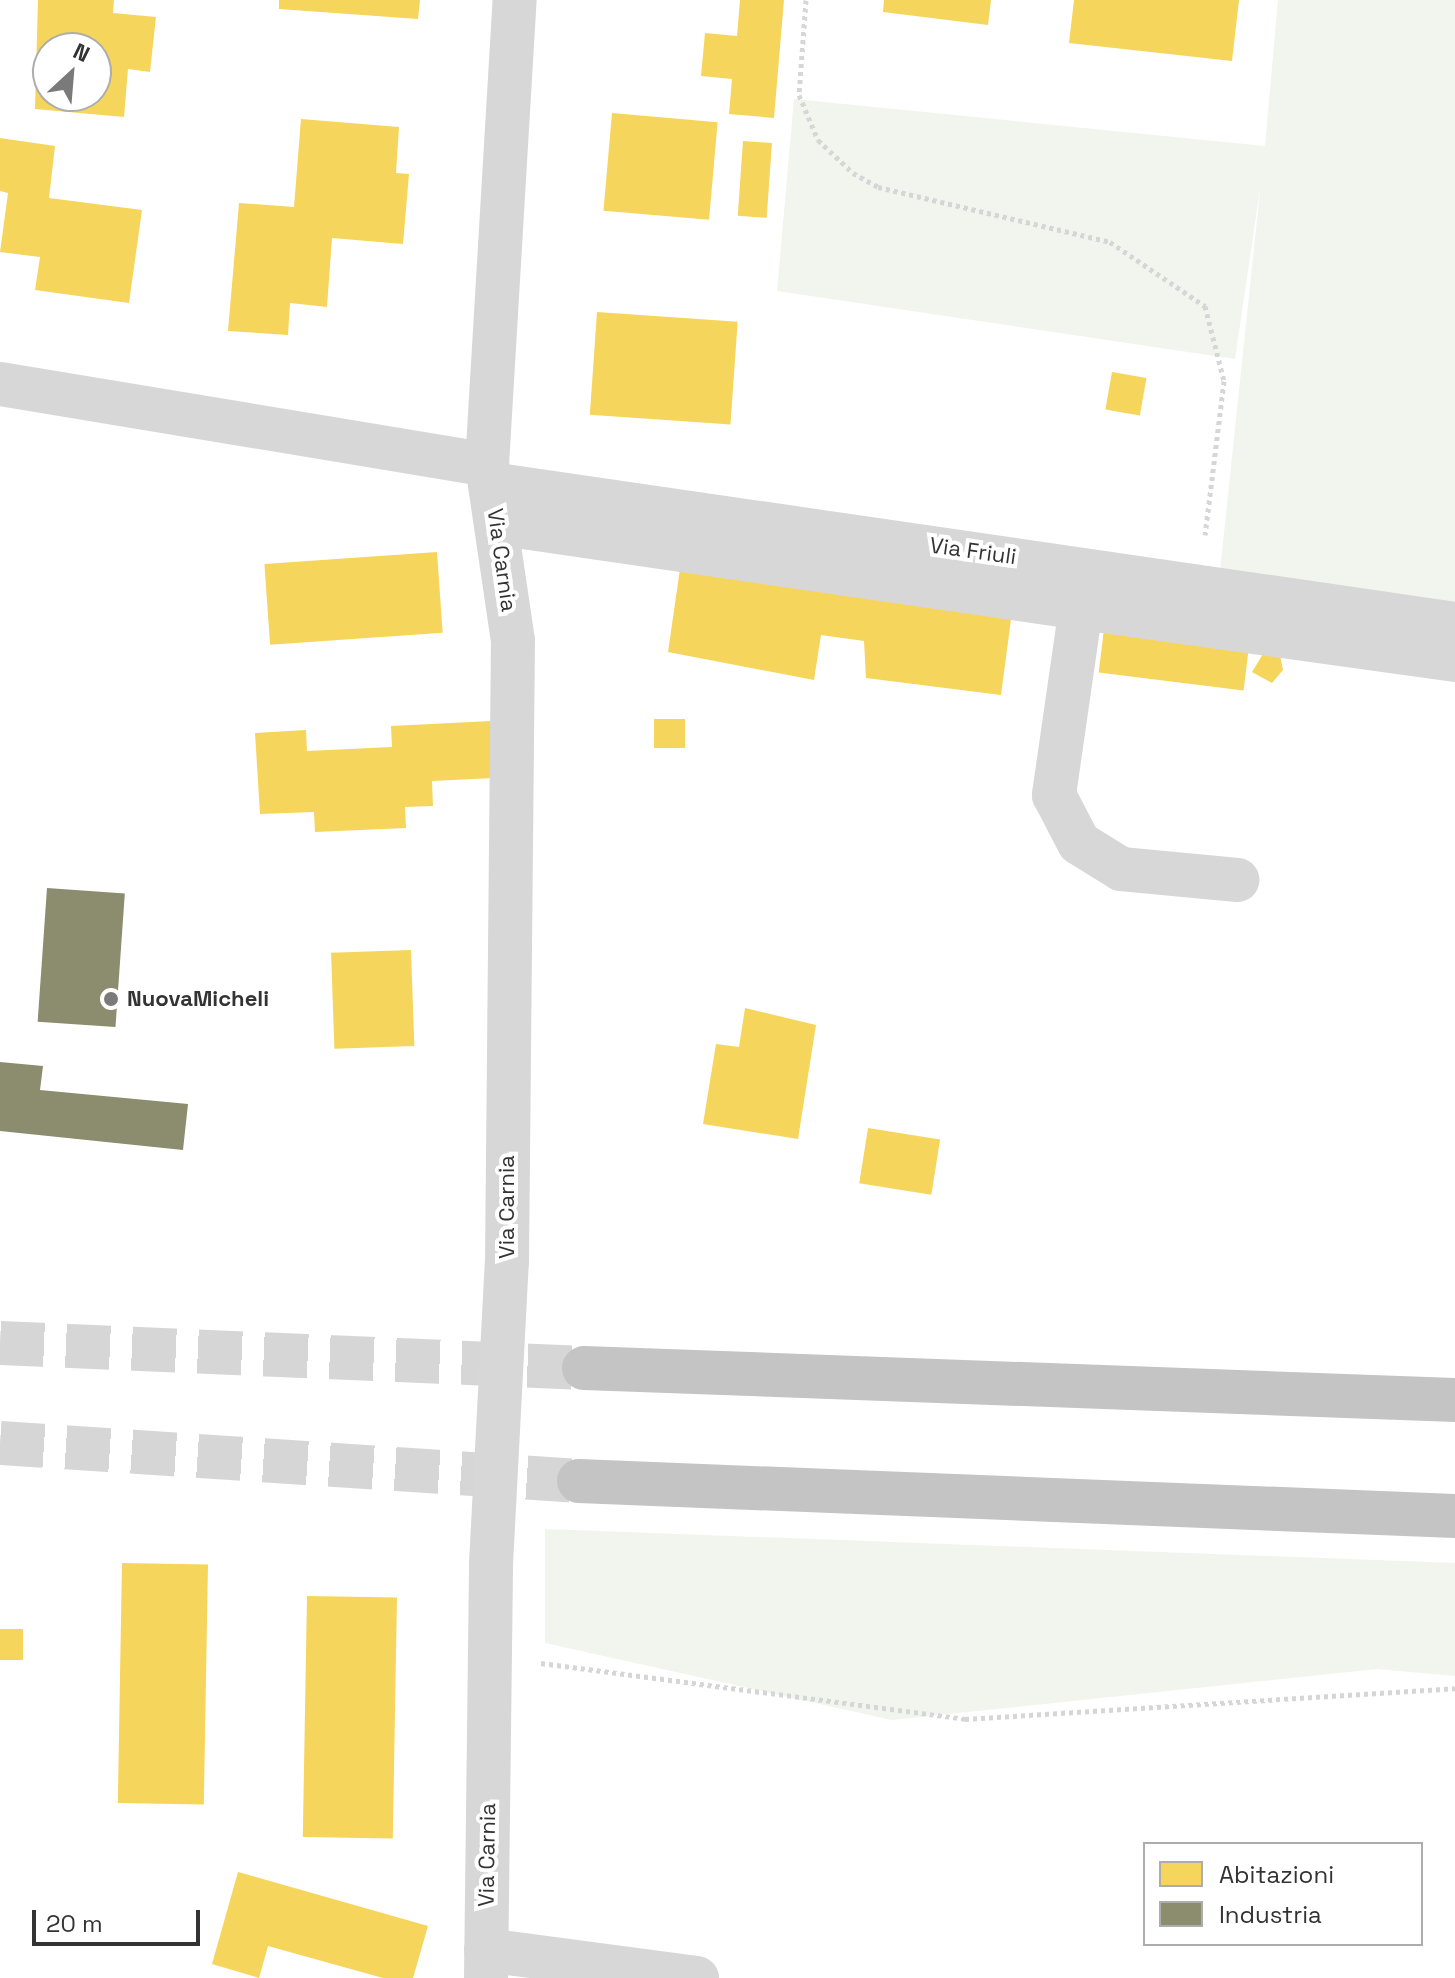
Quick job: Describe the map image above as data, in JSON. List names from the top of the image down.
{
  "streets": {
    "street": ["Via Friuli", "Via Carnia"]
  },
  "crossings": [
    ["Via Friuli", "Via Carnia"]
  ],
  "places": ["NuovaMicheli"],
  "legend": ["Abitazioni", "Industria"],
  "scale_bar": "20 m",
  "north": "top right"
}
